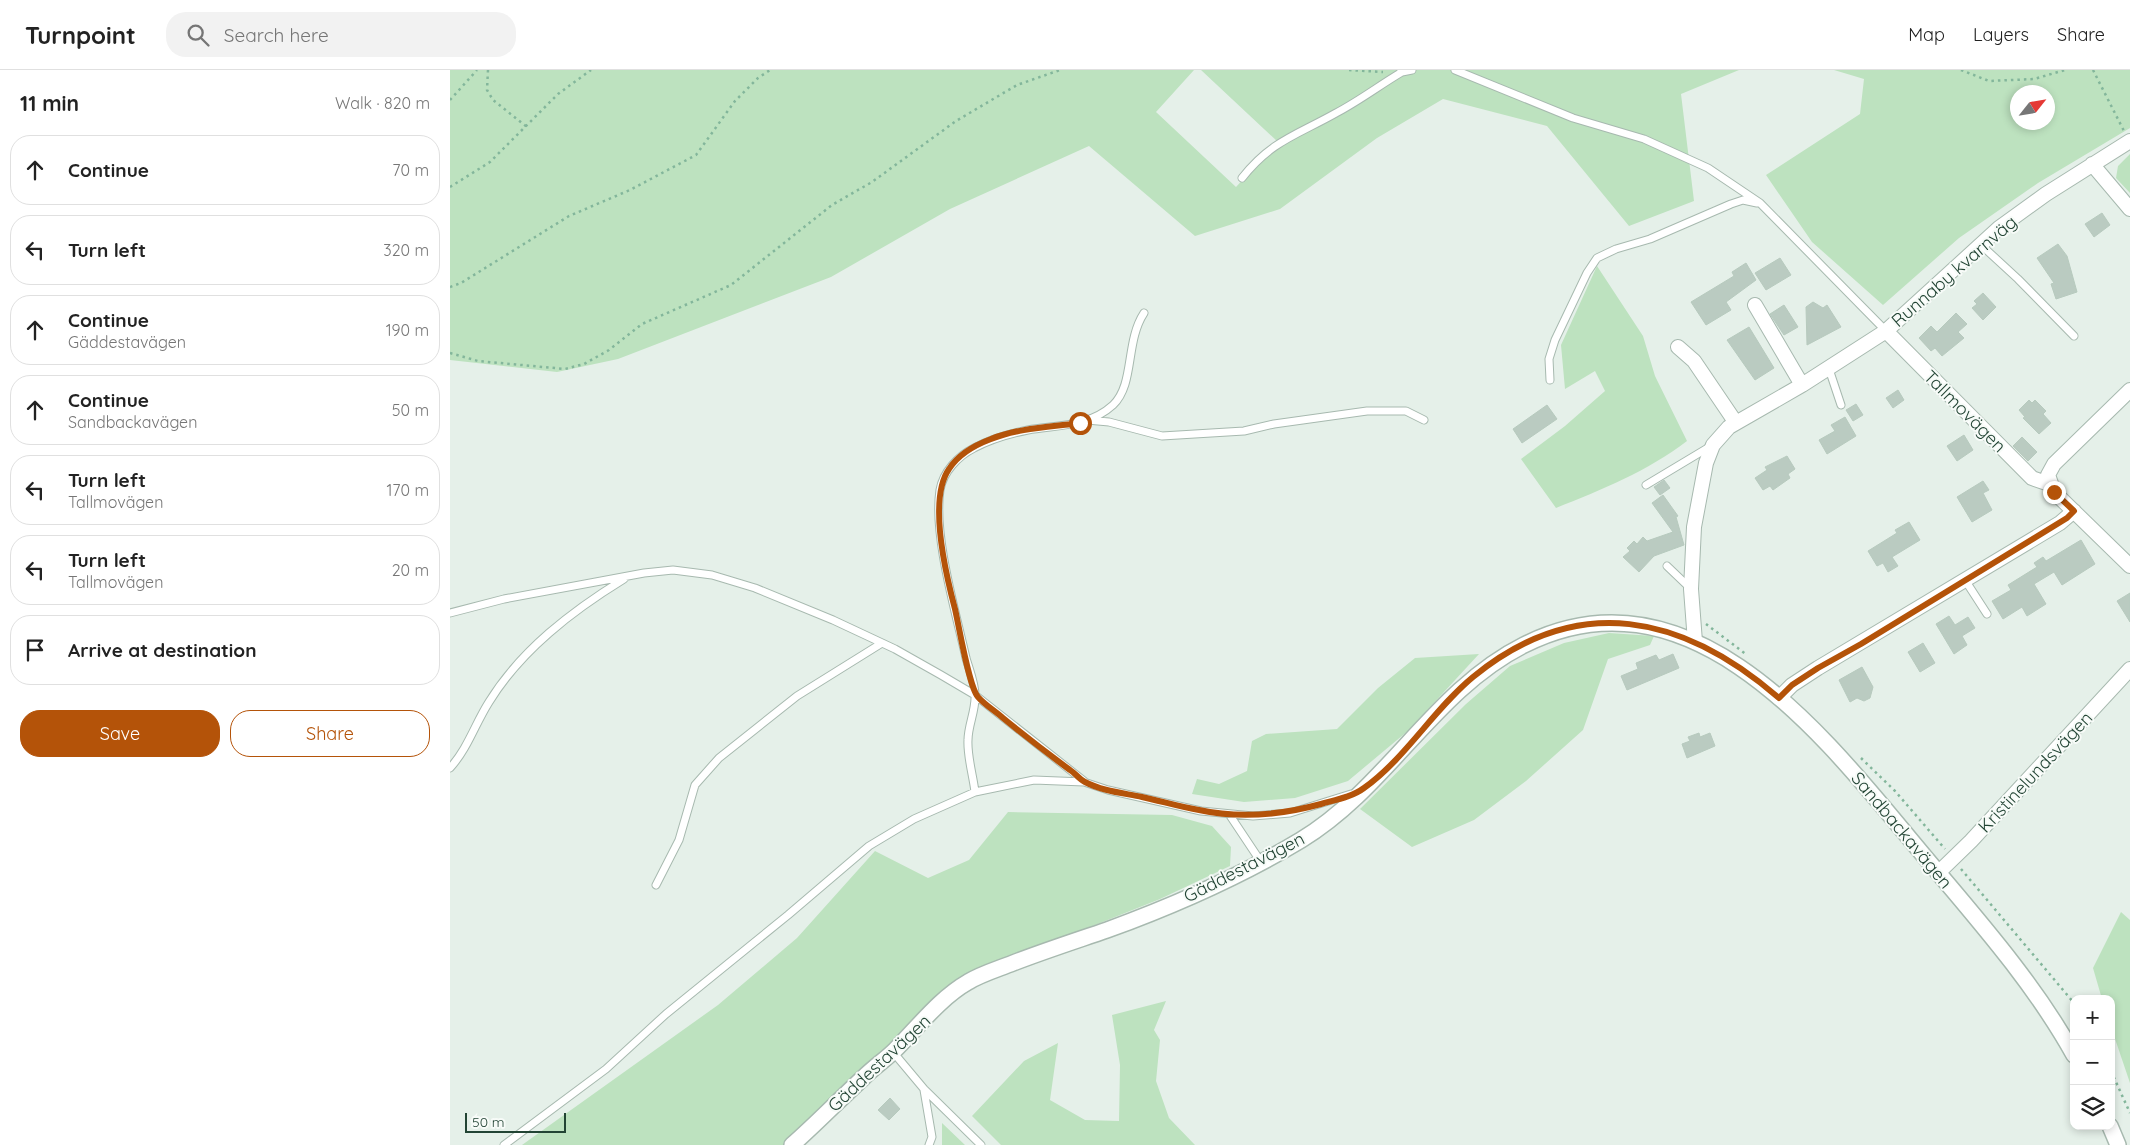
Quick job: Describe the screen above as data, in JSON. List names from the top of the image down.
{
  "streets": {
    "street": [
      "Runnaby kvarnväg",
      "Tallmovägen",
      "Kristinelundsvägen",
      "Sandbackavägen",
      "Gäddestavägen"
    ]
  },
  "crossings": [
    ["Runnaby kvarnväg", "Tallmovägen"],
    ["Runnaby kvarnväg", "Sandbackavägen"],
    ["Runnaby kvarnväg", "Gäddestavägen"],
    ["Kristinelundsvägen", "Sandbackavägen"],
    ["Sandbackavägen", "Gäddestavägen"]
  ],
  "scale_bar": "50 m",
  "north": "top right",
  "page": {
    "header": "Turnpoint",
    "search": "Search here",
    "nav": ["Map", "Layers", "Share"],
    "heading": ["11 min", "Walk · 820 m"],
    "list": [
      ["Continue", "70 m"],
      ["Turn left", "320 m"],
      ["Continue", "Gäddestavägen", "190 m"],
      ["Continue", "Sandbackavägen", "50 m"],
      ["Turn left", "Tallmovägen", "170 m"],
      ["Turn left", "Tallmovägen", "20 m"],
      "Arrive at destination"
    ],
    "buttons": ["Save", "Share"],
    "map_buttons": ["+", "−"],
    "scale": "50 m"
  }
}
